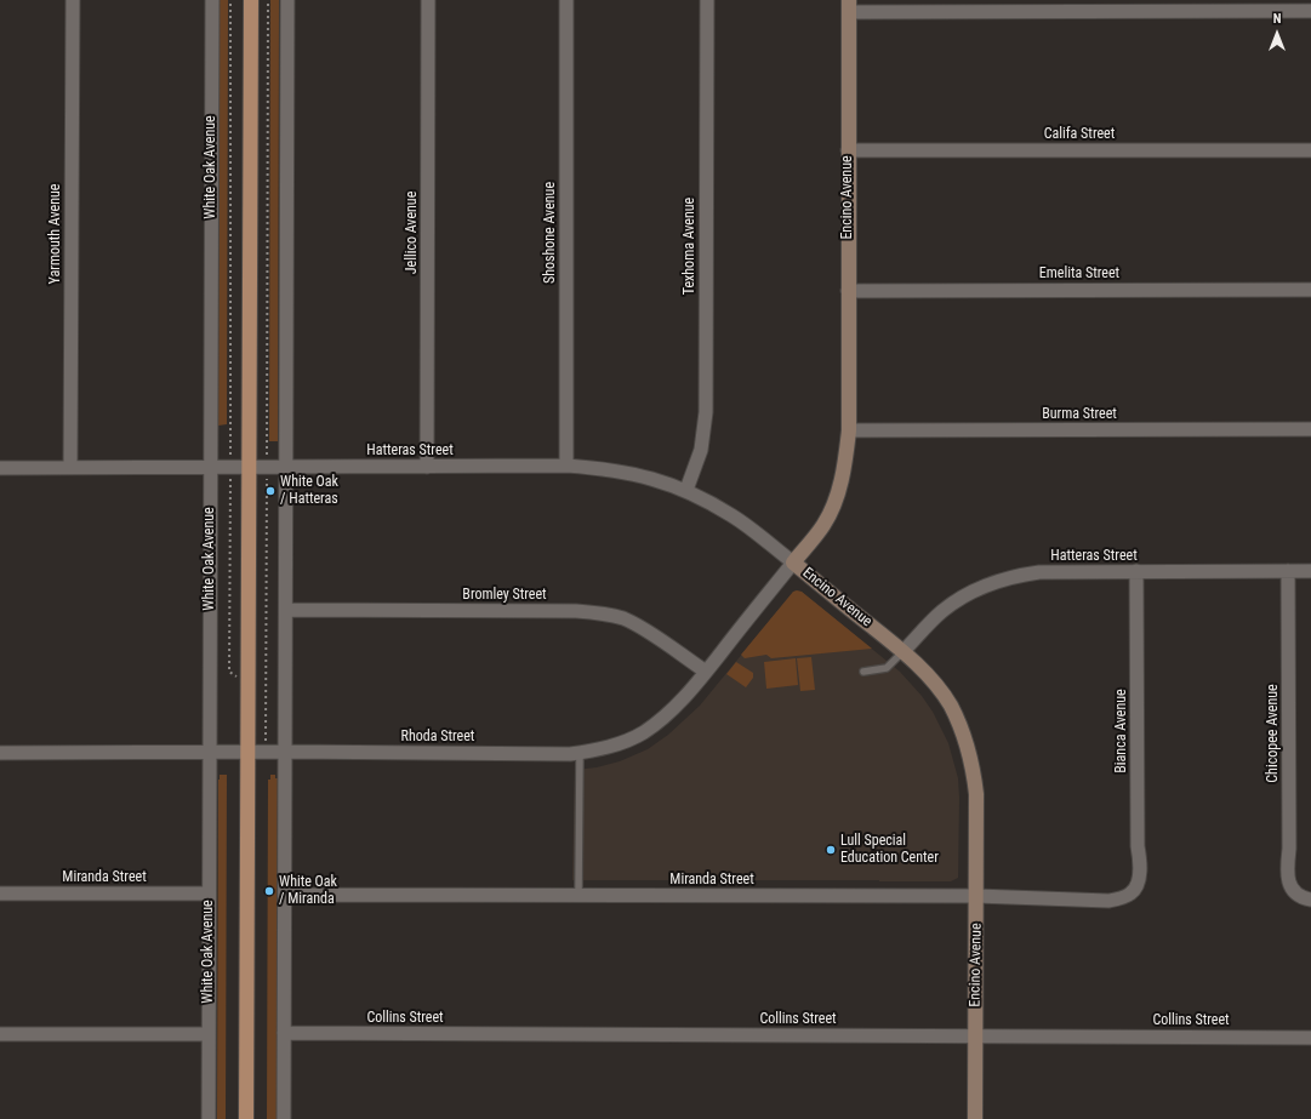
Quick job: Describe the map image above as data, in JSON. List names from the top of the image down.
{
  "streets": {
    "street": [
      "Califa Street",
      "White Oak Avenue",
      "Encino Avenue",
      "Jellico Avenue",
      "Shoshone Avenue",
      "Yarmouth Avenue",
      "Texhoma Avenue",
      "Emelita Street",
      "Burma Street",
      "Hatteras Street",
      "Bromley Street",
      "Bianca Avenue",
      "Chicopee Avenue",
      "Rhoda Street",
      "Miranda Street",
      "Collins Street"
    ]
  },
  "crossings": [
    ["Califa Street", "Encino Avenue"],
    ["White Oak Avenue", "Hatteras Street"],
    ["White Oak Avenue", "Rhoda Street"],
    ["White Oak Avenue", "Miranda Street"],
    ["Encino Avenue", "Emelita Street"],
    ["Encino Avenue", "Burma Street"],
    ["Encino Avenue", "Hatteras Street"],
    ["Encino Avenue", "Rhoda Street"],
    ["Encino Avenue", "Miranda Street"],
    ["Encino Avenue", "Collins Street"],
    ["Jellico Avenue", "Hatteras Street"],
    ["Shoshone Avenue", "Hatteras Street"],
    ["Yarmouth Avenue", "Hatteras Street"],
    ["Texhoma Avenue", "Hatteras Street"],
    ["Hatteras Street", "Bianca Avenue"],
    ["Hatteras Street", "Chicopee Avenue"],
    ["Hatteras Street", "Rhoda Street"],
    ["Bromley Street", "Rhoda Street"],
    ["Bianca Avenue", "Miranda Street"]
  ],
  "places": ["White Oak / Hatteras", "Lull Special Education Center", "White Oak / Miranda"],
  "north": "top"
}
